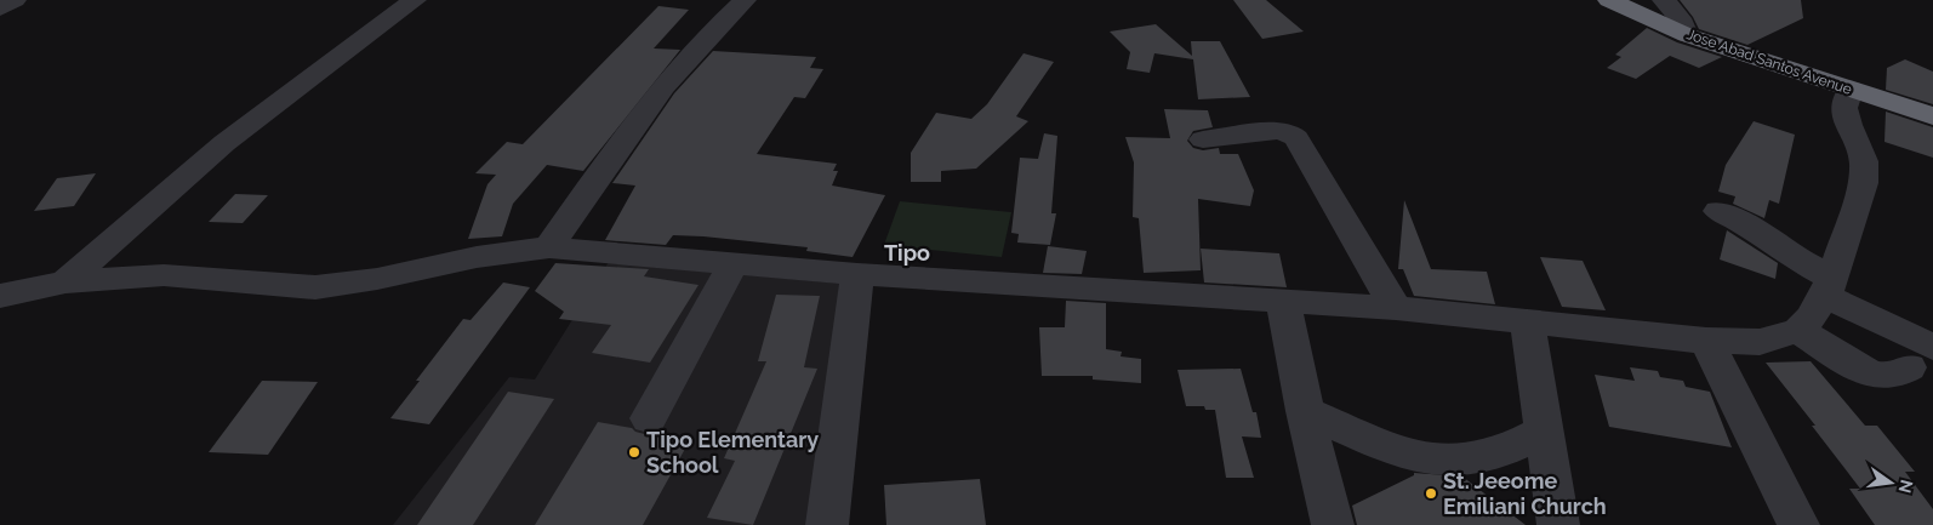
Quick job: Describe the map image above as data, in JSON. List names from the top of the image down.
{
  "streets": {
    "highway": ["Jose Abad Santos Avenue"]
  },
  "districts": ["Tipo"],
  "places": ["Tipo Elementary School", "St. Jeeome Emiliani Church"],
  "north": "right"
}
